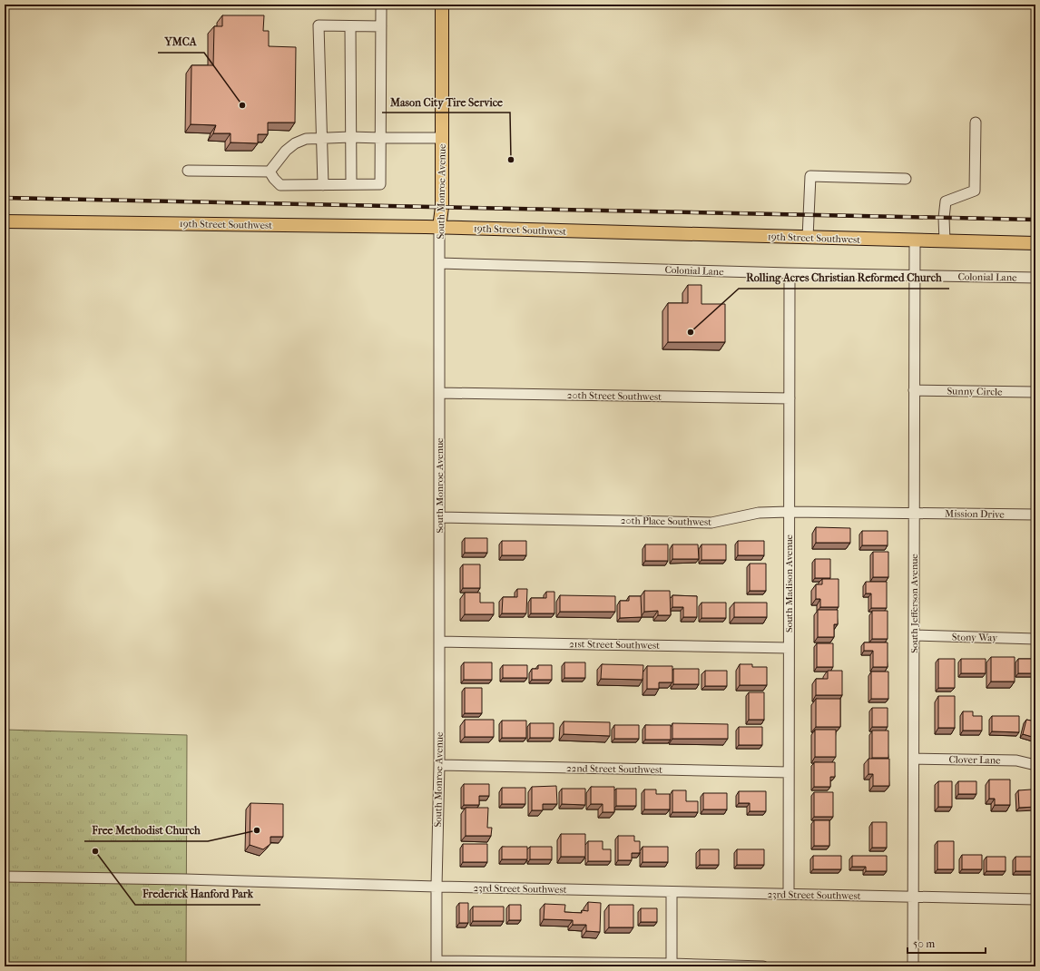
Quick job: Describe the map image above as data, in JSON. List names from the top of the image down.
{
  "streets": {
    "main road": ["South Monroe Avenue", "19th Street Southwest"],
    "street": [
      "Colonial Lane",
      "Sunny Circle",
      "20th Street Southwest",
      "Mission Drive",
      "20th Place Southwest",
      "South Madison Avenue",
      "South Jefferson Avenue",
      "Stony Way",
      "21st Street Southwest",
      "Clover Lane",
      "22nd Street Southwest",
      "23rd Street Southwest"
    ]
  },
  "crossings": [
    ["South Monroe Avenue", "19th Street Southwest"],
    ["South Monroe Avenue", "Colonial Lane"],
    ["South Monroe Avenue", "20th Street Southwest"],
    ["South Monroe Avenue", "20th Place Southwest"],
    ["South Monroe Avenue", "21st Street Southwest"],
    ["South Monroe Avenue", "22nd Street Southwest"],
    ["South Monroe Avenue", "23rd Street Southwest"],
    ["19th Street Southwest", "South Jefferson Avenue"],
    ["Colonial Lane", "South Madison Avenue"],
    ["Colonial Lane", "South Jefferson Avenue"],
    ["Sunny Circle", "South Jefferson Avenue"],
    ["20th Street Southwest", "South Madison Avenue"],
    ["Mission Drive", "20th Place Southwest"],
    ["Mission Drive", "South Jefferson Avenue"],
    ["20th Place Southwest", "South Madison Avenue"],
    ["20th Place Southwest", "South Jefferson Avenue"],
    ["South Madison Avenue", "21st Street Southwest"],
    ["South Madison Avenue", "22nd Street Southwest"],
    ["South Madison Avenue", "23rd Street Southwest"],
    ["South Jefferson Avenue", "Stony Way"],
    ["South Jefferson Avenue", "Clover Lane"],
    ["South Jefferson Avenue", "23rd Street Southwest"]
  ],
  "places": [
    "YMCA",
    "Mason City Tire Service",
    "Rolling Acres Christian Reformed Church",
    "Free Methodist Church",
    "Frederick Hanford Park"
  ],
  "scale_bar": "50 m"
}
